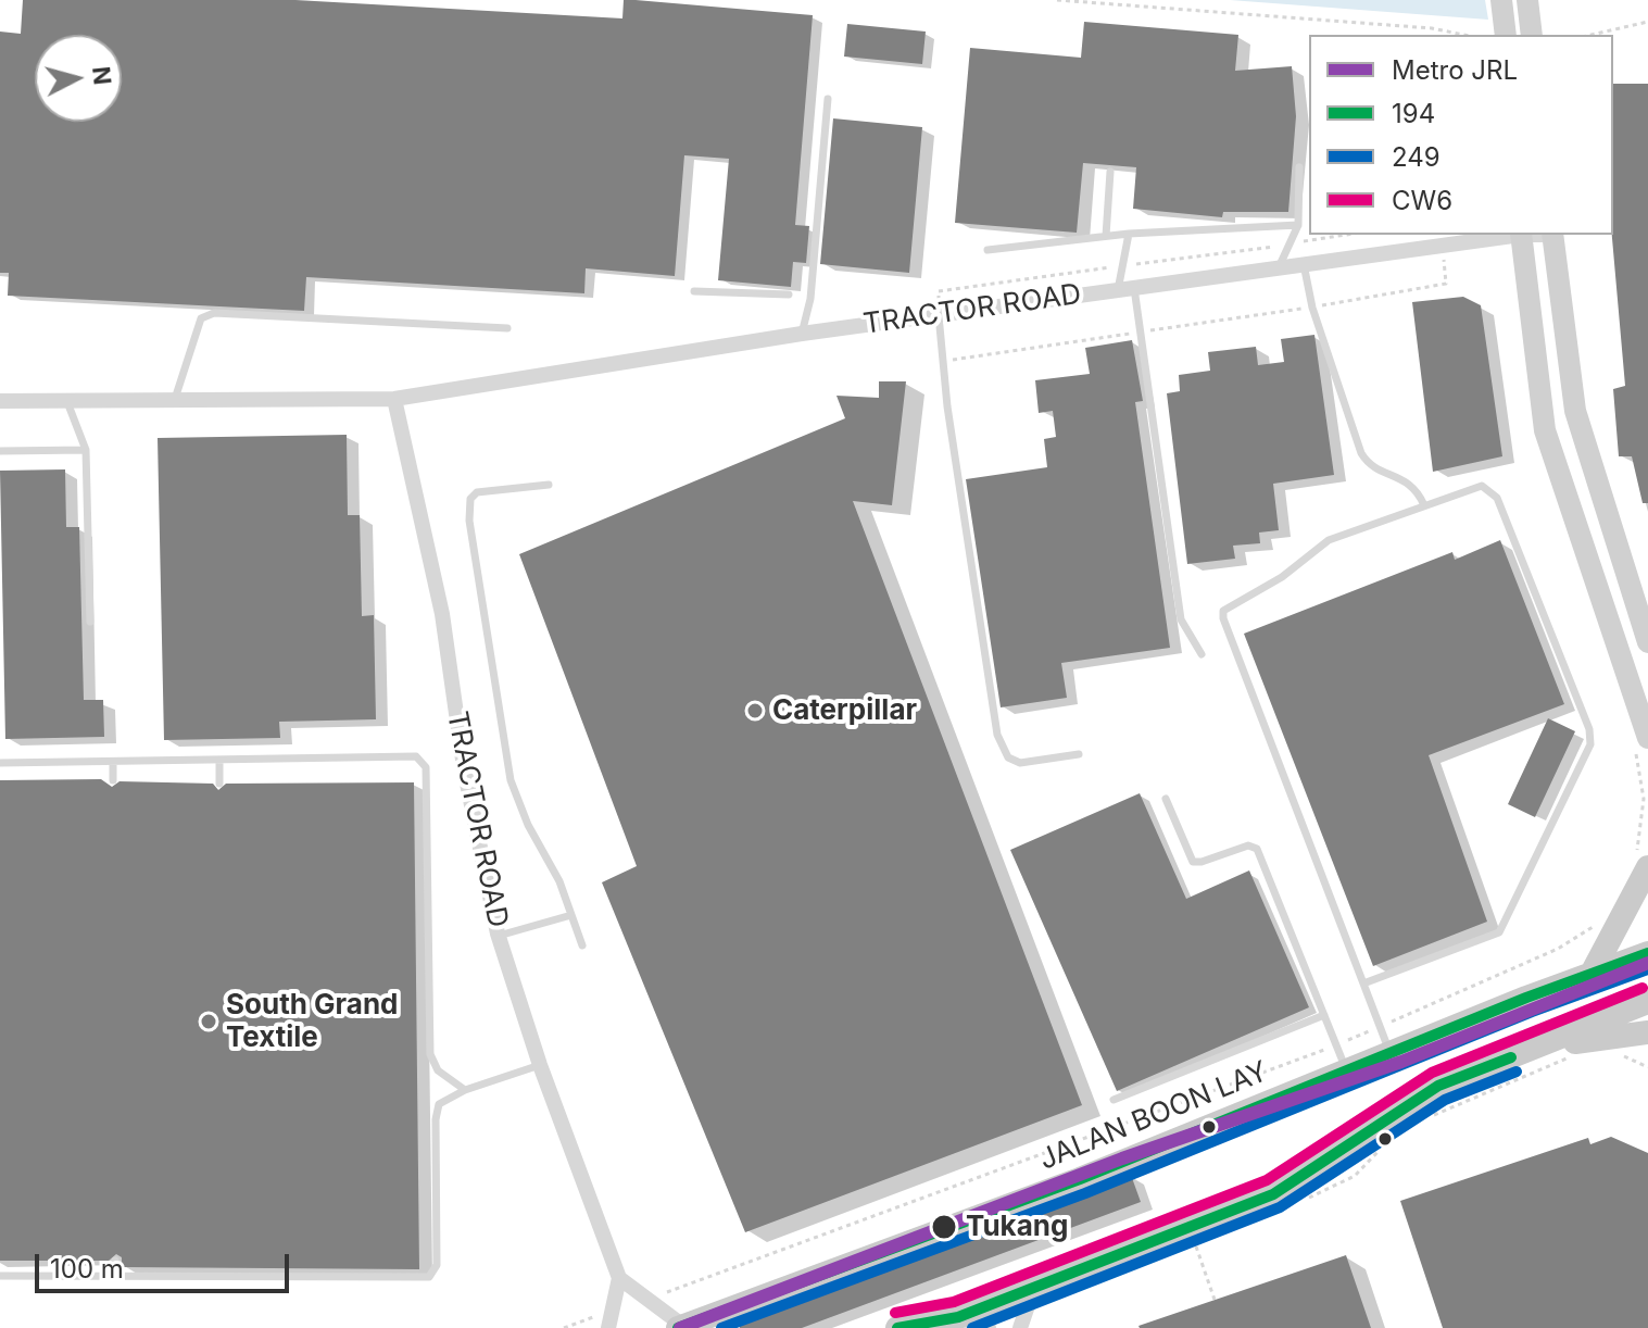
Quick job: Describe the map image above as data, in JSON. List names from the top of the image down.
{
  "streets": {
    "main road": ["JALAN BOON LAY"],
    "street": ["TRACTOR ROAD"]
  },
  "places": ["Caterpillar", "South Grand Textile", "Tukang"],
  "lines": [
    "transit line 194",
    "metro line JRL",
    "transit line 249",
    "transit line CW6"
  ],
  "legend": [
    "Metro JRL",
    "194",
    "249",
    "CW6"
  ],
  "scale_bar": "100 m",
  "north": "right"
}
